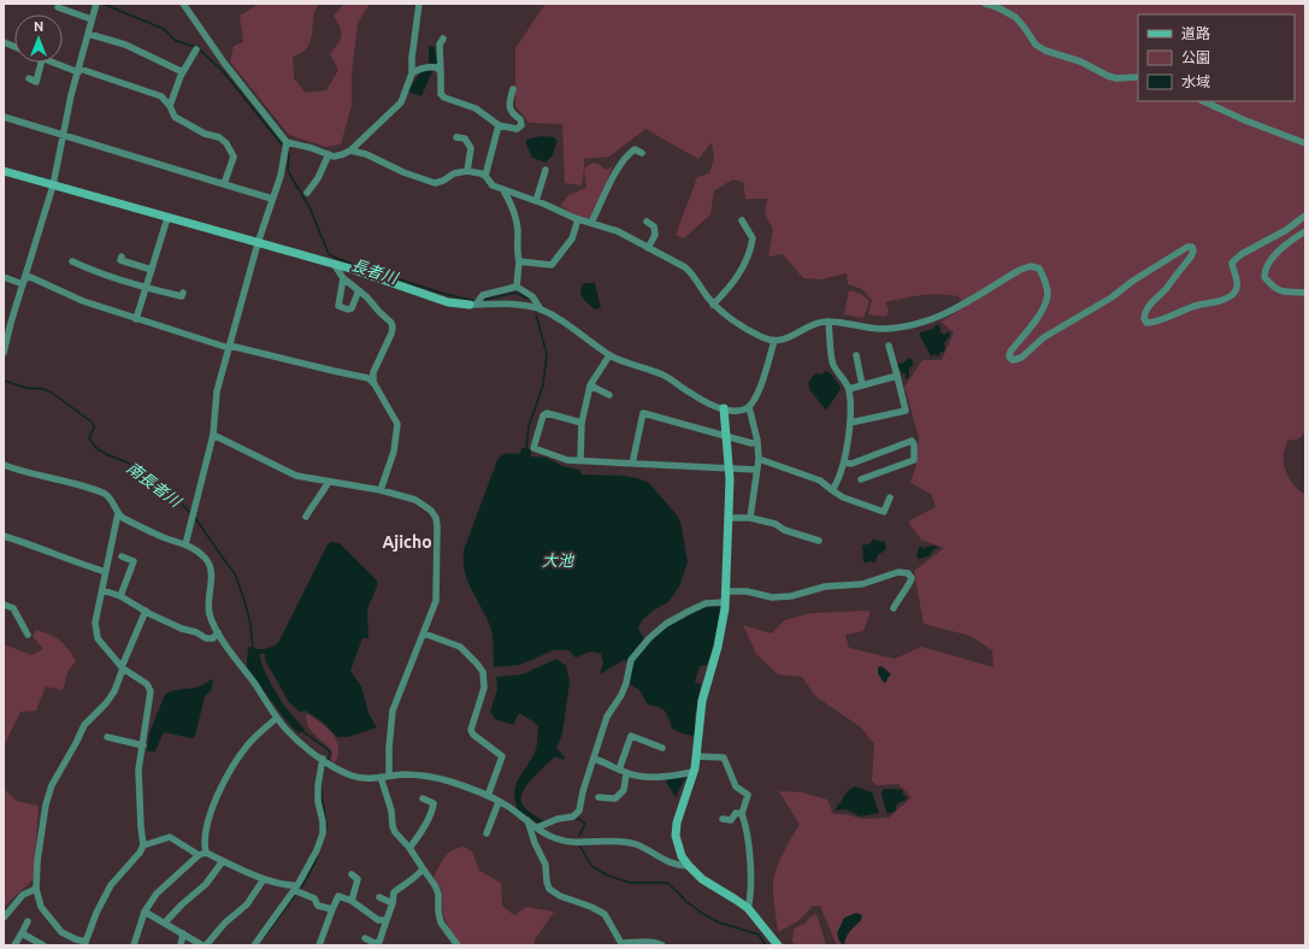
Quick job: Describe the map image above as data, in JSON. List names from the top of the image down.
{
  "districts": ["Ajicho"],
  "water": ["長者川", "南長者川", "大池"],
  "legend": ["道路", "公園", "水域"],
  "north": "top"
}
